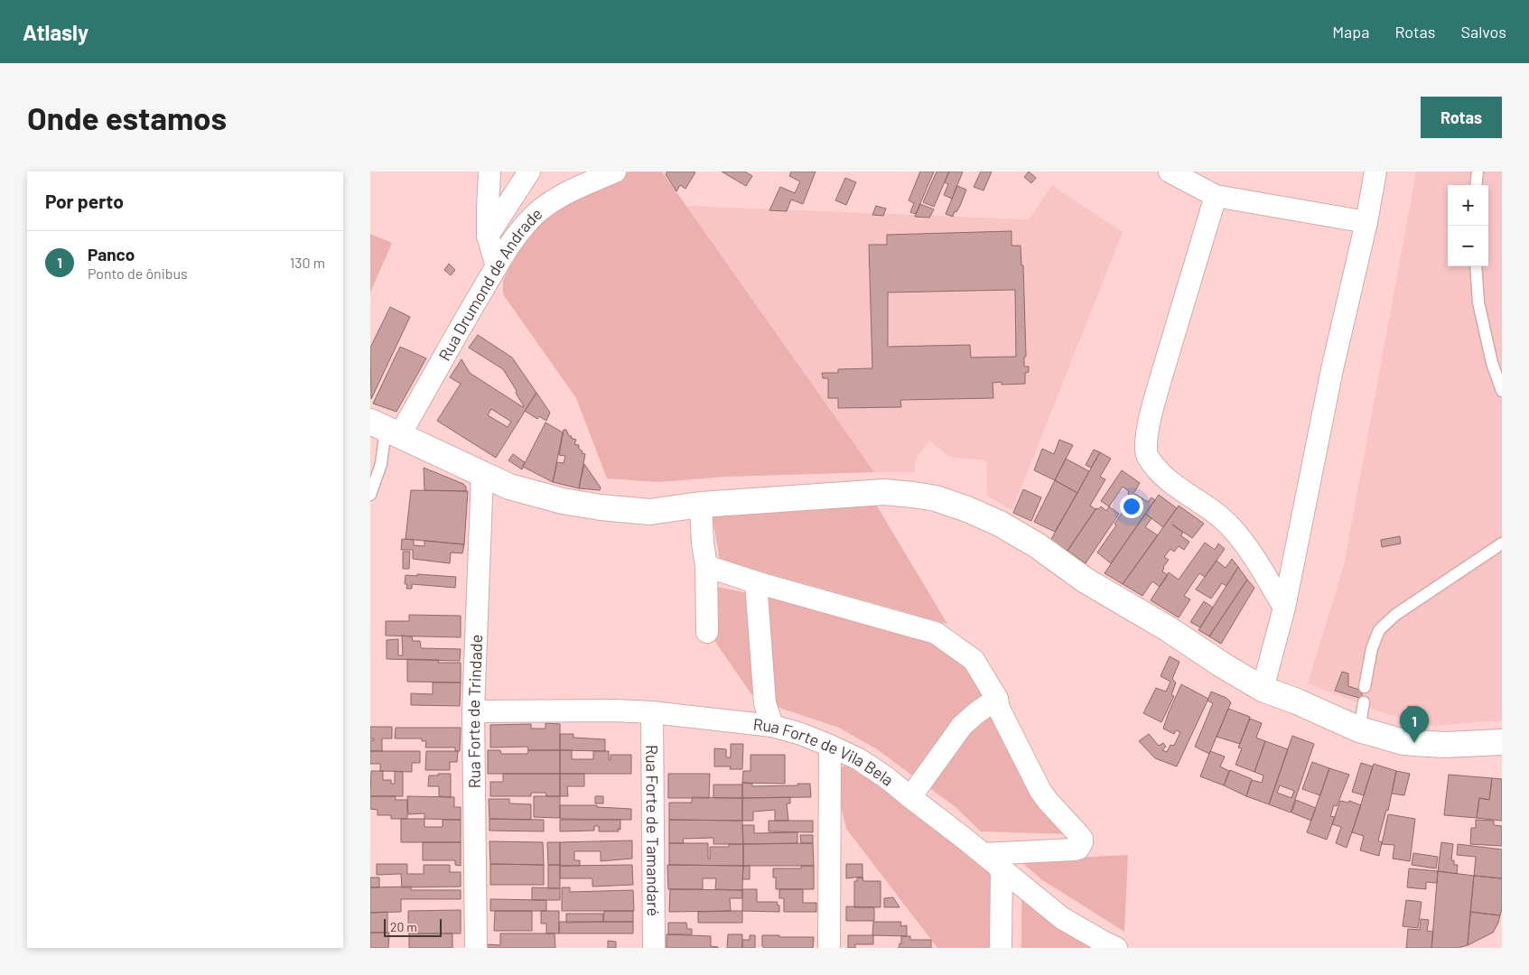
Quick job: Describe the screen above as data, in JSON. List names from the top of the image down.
{
  "streets": {
    "street": [
      "Rua Drumond de Andrade",
      "Rua Forte de Trindade",
      "Rua Forte de Vila Bela",
      "Rua Forte de Tamandaré"
    ]
  },
  "crossings": [
    ["Rua Forte de Trindade", "Rua Forte de Vila Bela"],
    ["Rua Forte de Vila Bela", "Rua Forte de Tamandaré"]
  ],
  "scale_bar": "20 m",
  "page": {
    "header": "Atlasly",
    "nav": ["Mapa", "Rotas", "Salvos"],
    "buttons": "Rotas",
    "title": "Onde estamos",
    "heading": "Por perto",
    "map_buttons": ["+", "−"],
    "list": [
      {
        "mark": "1",
        "name": "Panco",
        "note": "Ponto de ônibus",
        "value": "130 m"
      }
    ],
    "pins": "1",
    "scale": "20 m"
  }
}
